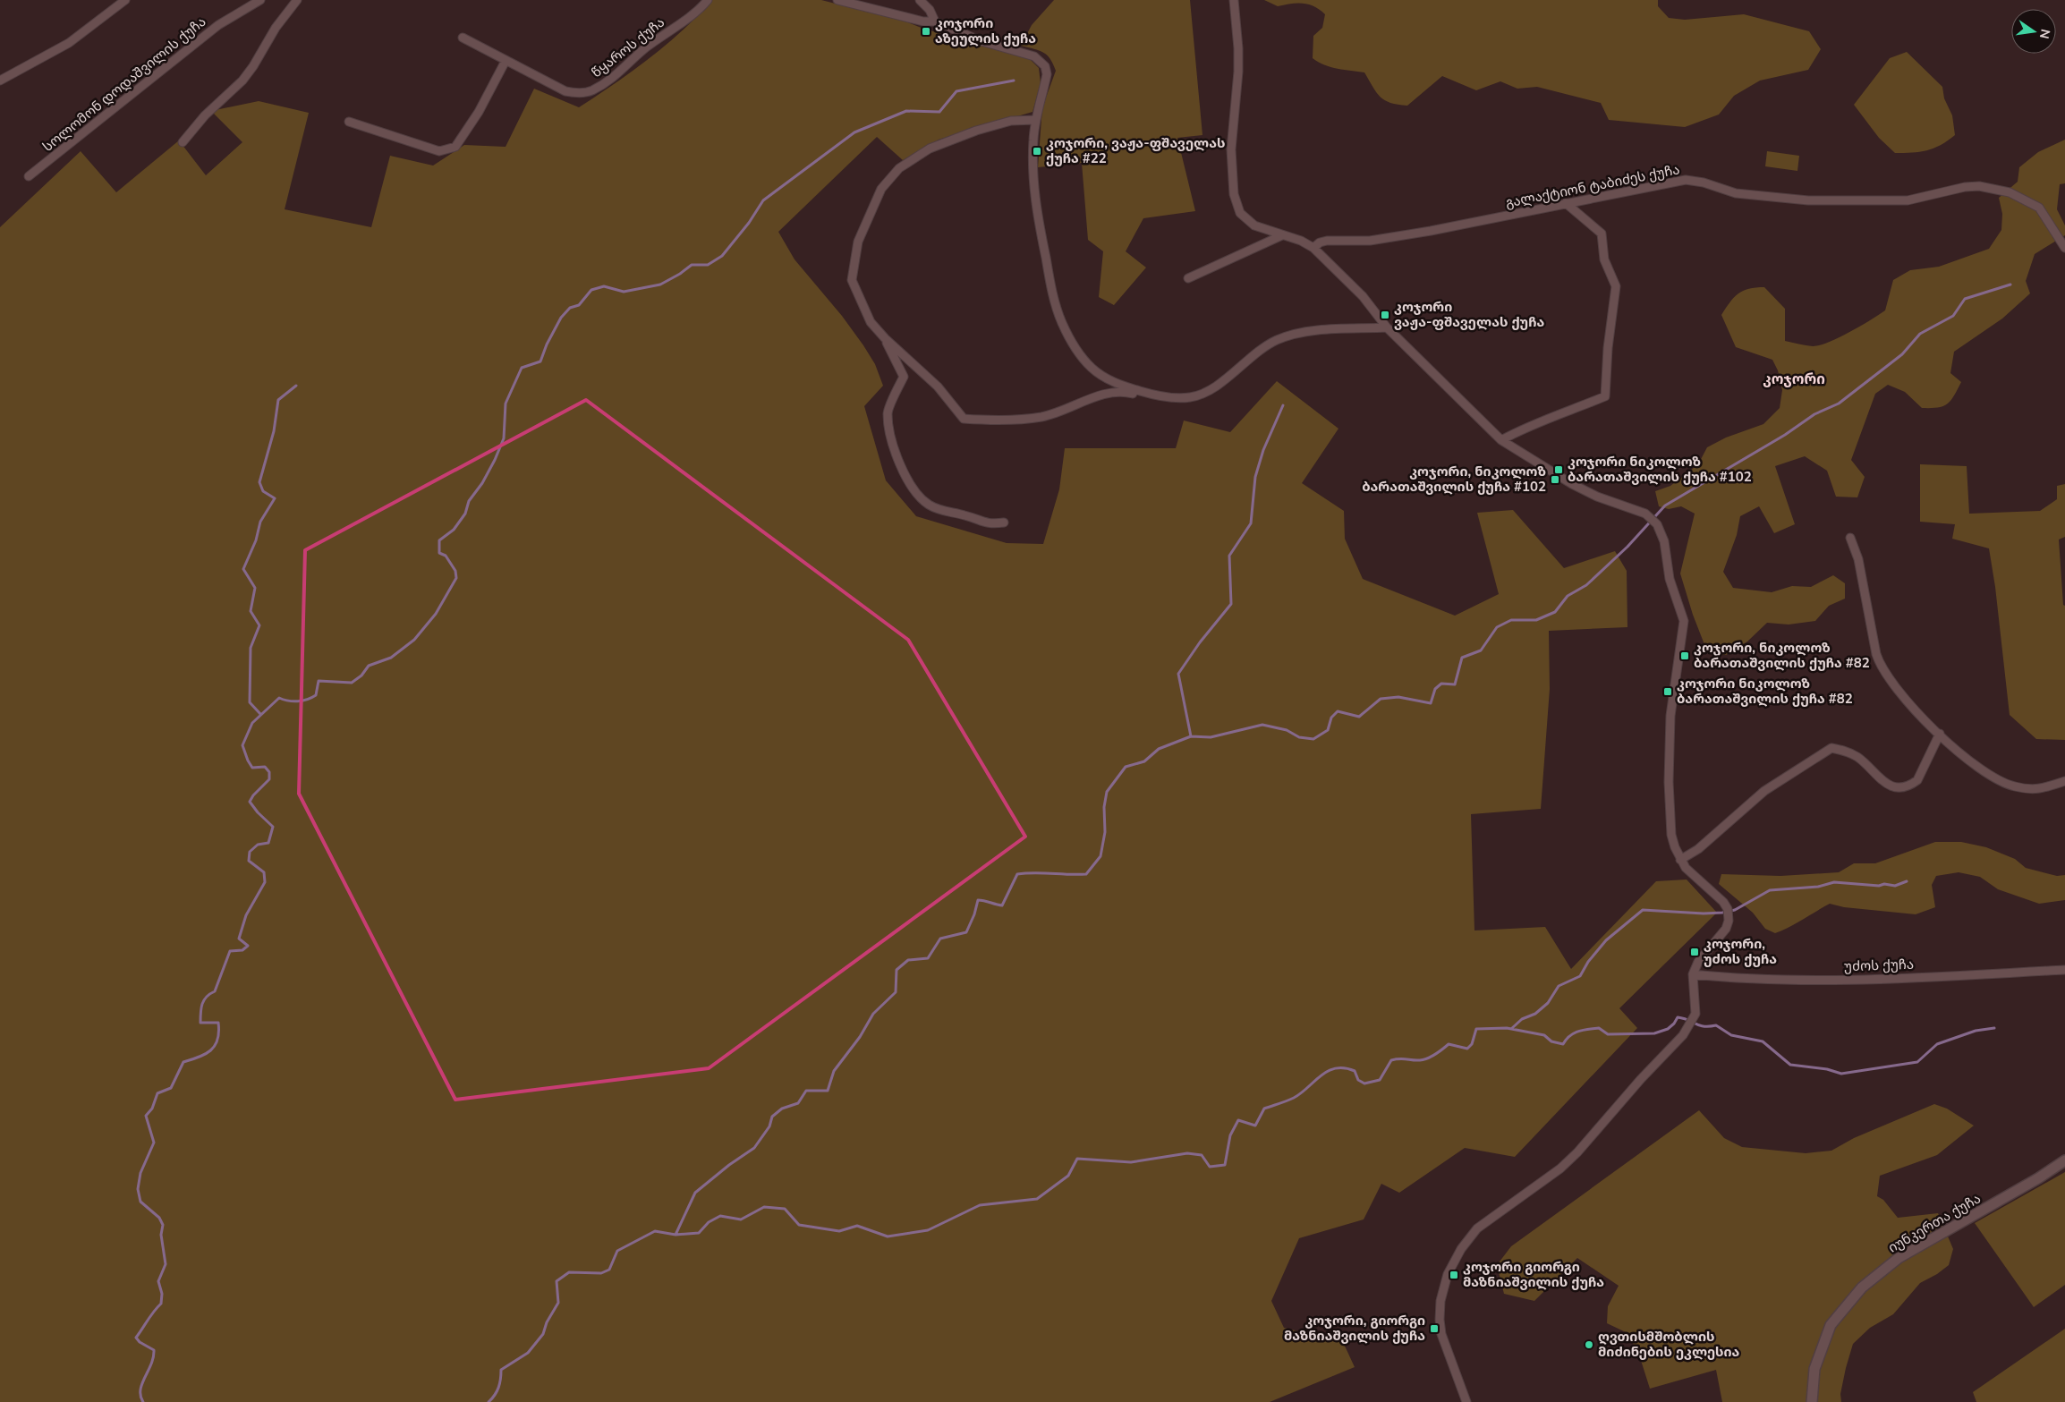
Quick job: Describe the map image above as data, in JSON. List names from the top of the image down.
{
  "streets": {
    "main road": ["იუნკერთა ქუჩა"],
    "street": [
      "წყაროს ქუჩა",
      "სოლომონ დოდაშვილის ქუჩა",
      "გალაქტიონ ტაბიძეს ქუჩა",
      "უძოს ქუჩა"
    ]
  },
  "districts": ["კოჯორი"],
  "places": {
    "transit": [
      "კოჯორი აზეულის ქუჩა",
      "კოჯორი, ვაჟა-ფშაველას ქუჩა #22",
      "კოჯორი ვაჟა-ფშაველას ქუჩა",
      "კოჯორი ნიკოლოზ ბარათაშვილის ქუჩა #102",
      "კოჯორი, ნიკოლოზ ბარათაშვილის ქუჩა #102",
      "კოჯორი, ნიკოლოზ ბარათაშვილის ქუჩა #82",
      "კოჯორი ნიკოლოზ ბარათაშვილის ქუჩა #82",
      "კოჯორი, უძოს ქუჩა",
      "კოჯორი გიორგი მაზნიაშვილის ქუჩა",
      "კოჯორი, გიორგი მაზნიაშვილის ქუჩა"
    ],
    "other": ["ღვთისმშობლის მიძინების ეკლესია"]
  },
  "north": "right"
}
